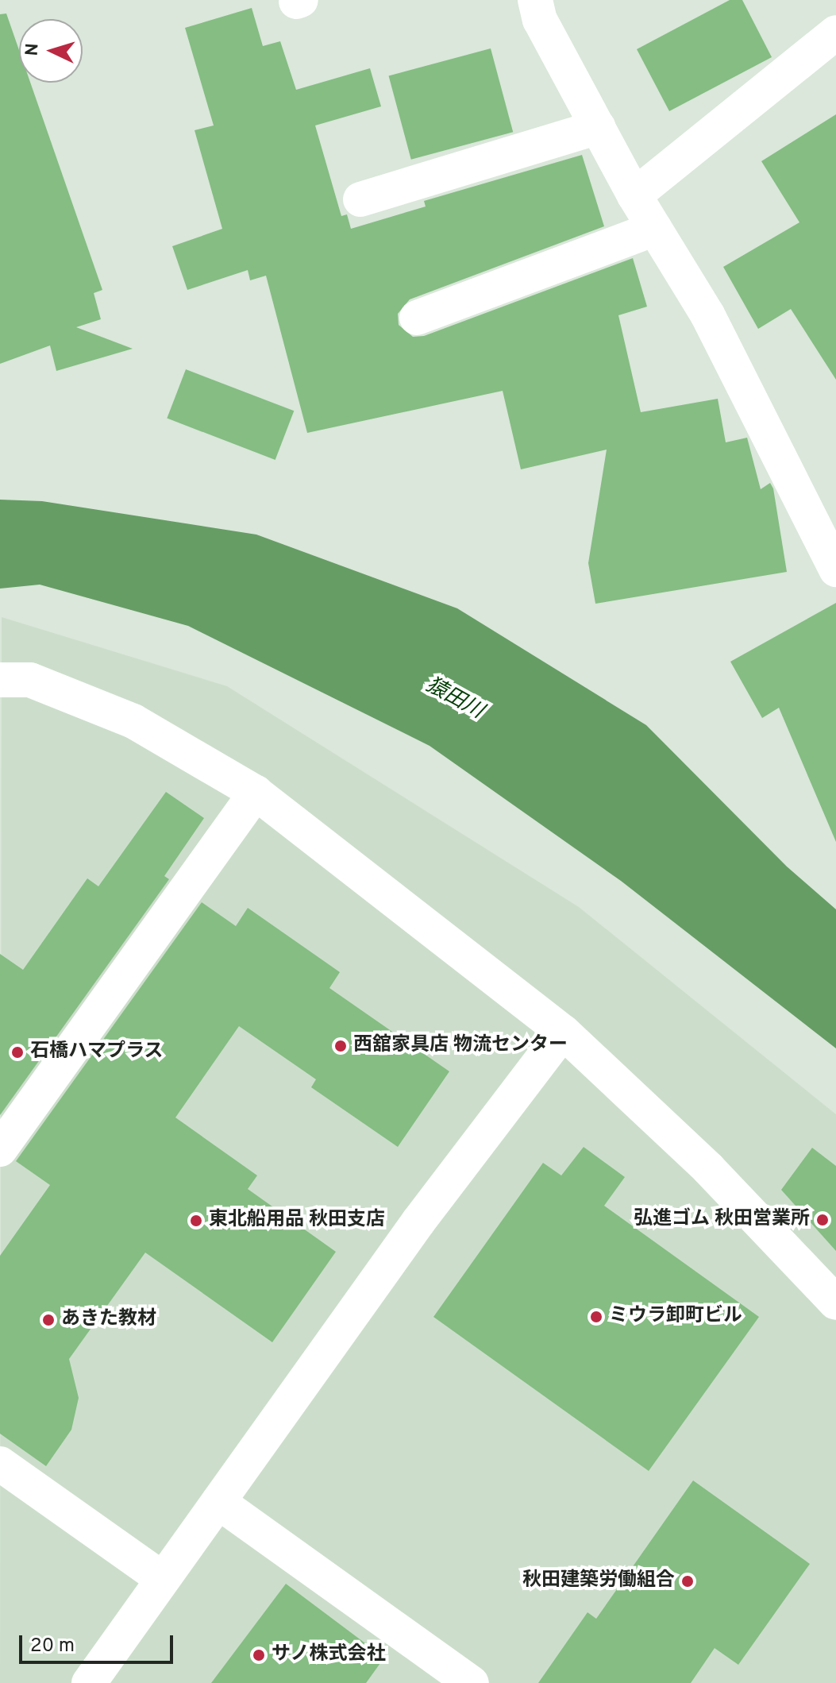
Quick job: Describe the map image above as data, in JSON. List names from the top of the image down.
{
  "water": ["猿田川"],
  "places": [
    "西舘家具店 物流センター",
    "石橋ハマプラス",
    "弘進ゴム 秋田営業所",
    "東北船用品 秋田支店",
    "ミウラ卸町ビル",
    "あきた教材",
    "秋田建築労働組合",
    "サノ株式会社"
  ],
  "scale_bar": "20 m",
  "north": "left"
}
